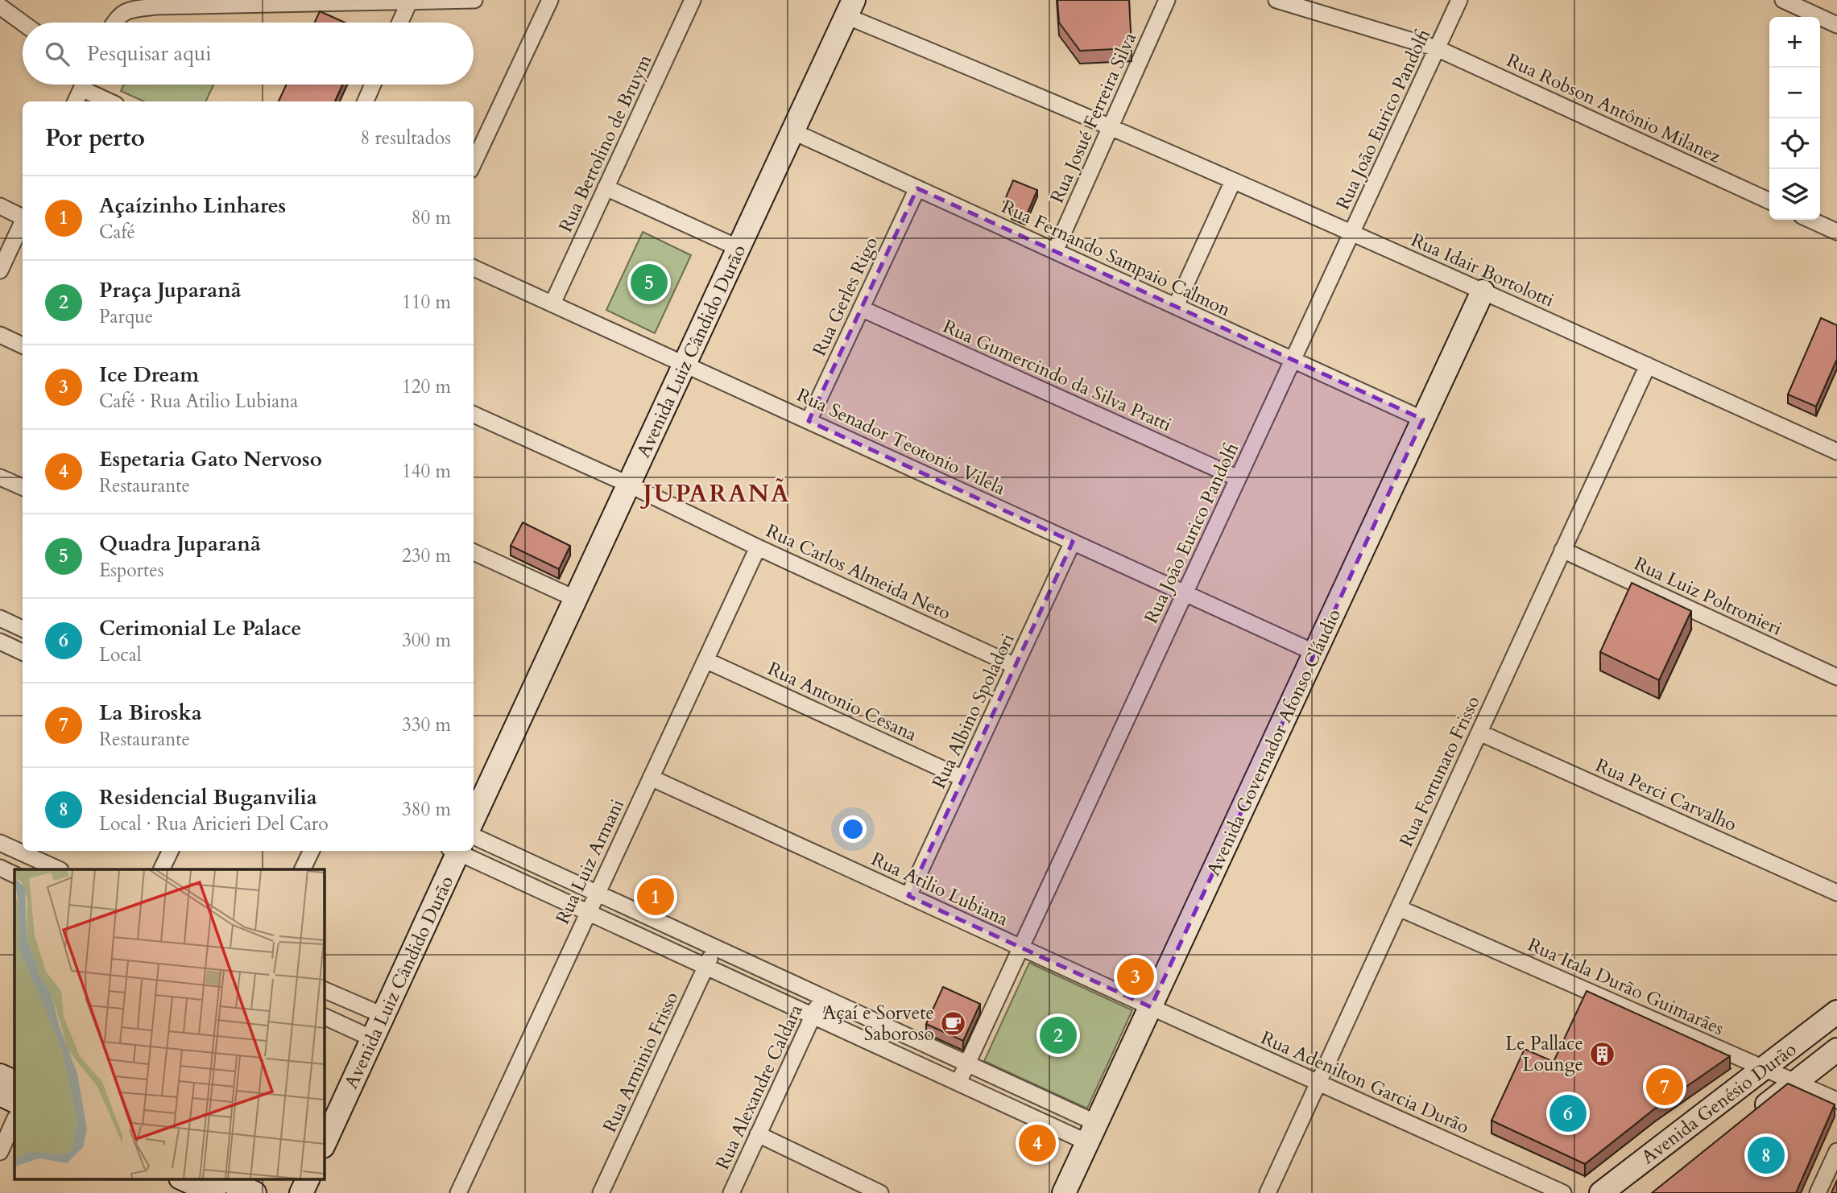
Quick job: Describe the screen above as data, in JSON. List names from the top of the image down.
{
  "streets": {
    "street": [
      "Rua Robson Antônio Milanez",
      "Rua Josué Ferreira Silva",
      "Rua João Eurico Pandolfi",
      "Rua Bertolino de Bruym",
      "Rua Fernando Sampaio Calmon",
      "Rua Idair Bortolotti",
      "Rua Gerles Rigo",
      "Avenida Luiz Cândido Durão",
      "Rua Gumercindo da Silva Pratti",
      "Rua Senador Teotonio Vilela",
      "Rua Carlos Almeida Neto",
      "Rua Luiz Poltronieri",
      "Rua Antonio Cesana",
      "Rua Albino Spoladori",
      "Avenida Governador Afonso Cláudio",
      "Rua Fortunato Frisso",
      "Rua Perci Carvalho",
      "Rua Luiz Armani",
      "Rua Atilio Lubiana",
      "Rua Itala Durão Guimarães",
      "Rua Arminio Frisso",
      "Rua Adenilton Garcia Durão",
      "Rua Alexandre Caldara",
      "Avenida Genésio Durão"
    ]
  },
  "crossings": [
    ["Rua Robson Antônio Milanez", "Rua João Eurico Pandolfi"],
    ["Rua Josué Ferreira Silva", "Rua Fernando Sampaio Calmon"],
    ["Rua Josué Ferreira Silva", "Rua Idair Bortolotti"],
    ["Rua João Eurico Pandolfi", "Rua Fernando Sampaio Calmon"],
    ["Rua João Eurico Pandolfi", "Rua Idair Bortolotti"],
    ["Rua João Eurico Pandolfi", "Rua Gumercindo da Silva Pratti"],
    ["Rua João Eurico Pandolfi", "Rua Senador Teotonio Vilela"],
    ["Rua João Eurico Pandolfi", "Rua Atilio Lubiana"],
    ["Rua Bertolino de Bruym", "Rua Senador Teotonio Vilela"],
    ["Rua Fernando Sampaio Calmon", "Rua Gerles Rigo"],
    ["Rua Fernando Sampaio Calmon", "Avenida Luiz Cândido Durão"],
    ["Rua Fernando Sampaio Calmon", "Avenida Governador Afonso Cláudio"],
    ["Rua Idair Bortolotti", "Avenida Luiz Cândido Durão"],
    ["Rua Idair Bortolotti", "Avenida Governador Afonso Cláudio"],
    ["Rua Idair Bortolotti", "Rua Fortunato Frisso"],
    ["Rua Gerles Rigo", "Rua Gumercindo da Silva Pratti"],
    ["Rua Gerles Rigo", "Rua Senador Teotonio Vilela"],
    ["Avenida Luiz Cândido Durão", "Rua Senador Teotonio Vilela"],
    ["Avenida Luiz Cândido Durão", "Rua Carlos Almeida Neto"],
    ["Rua Senador Teotonio Vilela", "Rua Albino Spoladori"],
    ["Rua Senador Teotonio Vilela", "Avenida Governador Afonso Cláudio"],
    ["Rua Carlos Almeida Neto", "Rua Albino Spoladori"],
    ["Rua Carlos Almeida Neto", "Rua Luiz Armani"],
    ["Rua Luiz Poltronieri", "Rua Fortunato Frisso"],
    ["Rua Antonio Cesana", "Rua Albino Spoladori"],
    ["Rua Antonio Cesana", "Rua Luiz Armani"],
    ["Rua Albino Spoladori", "Rua Atilio Lubiana"],
    ["Avenida Governador Afonso Cláudio", "Rua Atilio Lubiana"],
    ["Avenida Governador Afonso Cláudio", "Rua Adenilton Garcia Durão"],
    ["Rua Fortunato Frisso", "Rua Perci Carvalho"],
    ["Rua Fortunato Frisso", "Rua Itala Durão Guimarães"],
    ["Rua Fortunato Frisso", "Rua Adenilton Garcia Durão"],
    ["Rua Luiz Armani", "Rua Atilio Lubiana"],
    ["Rua Atilio Lubiana", "Rua Adenilton Garcia Durão"],
    ["Rua Itala Durão Guimarães", "Avenida Genésio Durão"]
  ],
  "districts": ["JUPARANÃ"],
  "places": {
    "cafe": ["Açaí e Sorvete Saboroso"],
    "building": ["Le Pallace Lounge"]
  },
  "page": {
    "map_buttons": ["+", "−"],
    "search": "Pesquisar aqui",
    "heading": ["Por perto", "8 resultados"],
    "list": [
      {
        "mark": "1",
        "name": "Açaízinho Linhares",
        "note": "Café",
        "value": "80 m"
      },
      {
        "mark": "2",
        "name": "Praça Juparanã",
        "note": "Parque",
        "value": "110 m"
      },
      {
        "mark": "3",
        "name": "Ice Dream",
        "note": "Café · Rua Atilio Lubiana",
        "value": "120 m"
      },
      {
        "mark": "4",
        "name": "Espetaria Gato Nervoso",
        "note": "Restaurante",
        "value": "140 m"
      },
      {
        "mark": "5",
        "name": "Quadra Juparanã",
        "note": "Esportes",
        "value": "230 m"
      },
      {
        "mark": "6",
        "name": "Cerimonial Le Palace",
        "note": "Local",
        "value": "300 m"
      },
      {
        "mark": "7",
        "name": "La Biroska",
        "note": "Restaurante",
        "value": "330 m"
      },
      {
        "mark": "8",
        "name": "Residencial Buganvilia",
        "note": "Local · Rua Aricieri Del Caro",
        "value": "380 m"
      }
    ],
    "pins": [
      "5",
      "1",
      "3",
      "2",
      "7",
      "6",
      "4",
      "8"
    ]
  }
}
